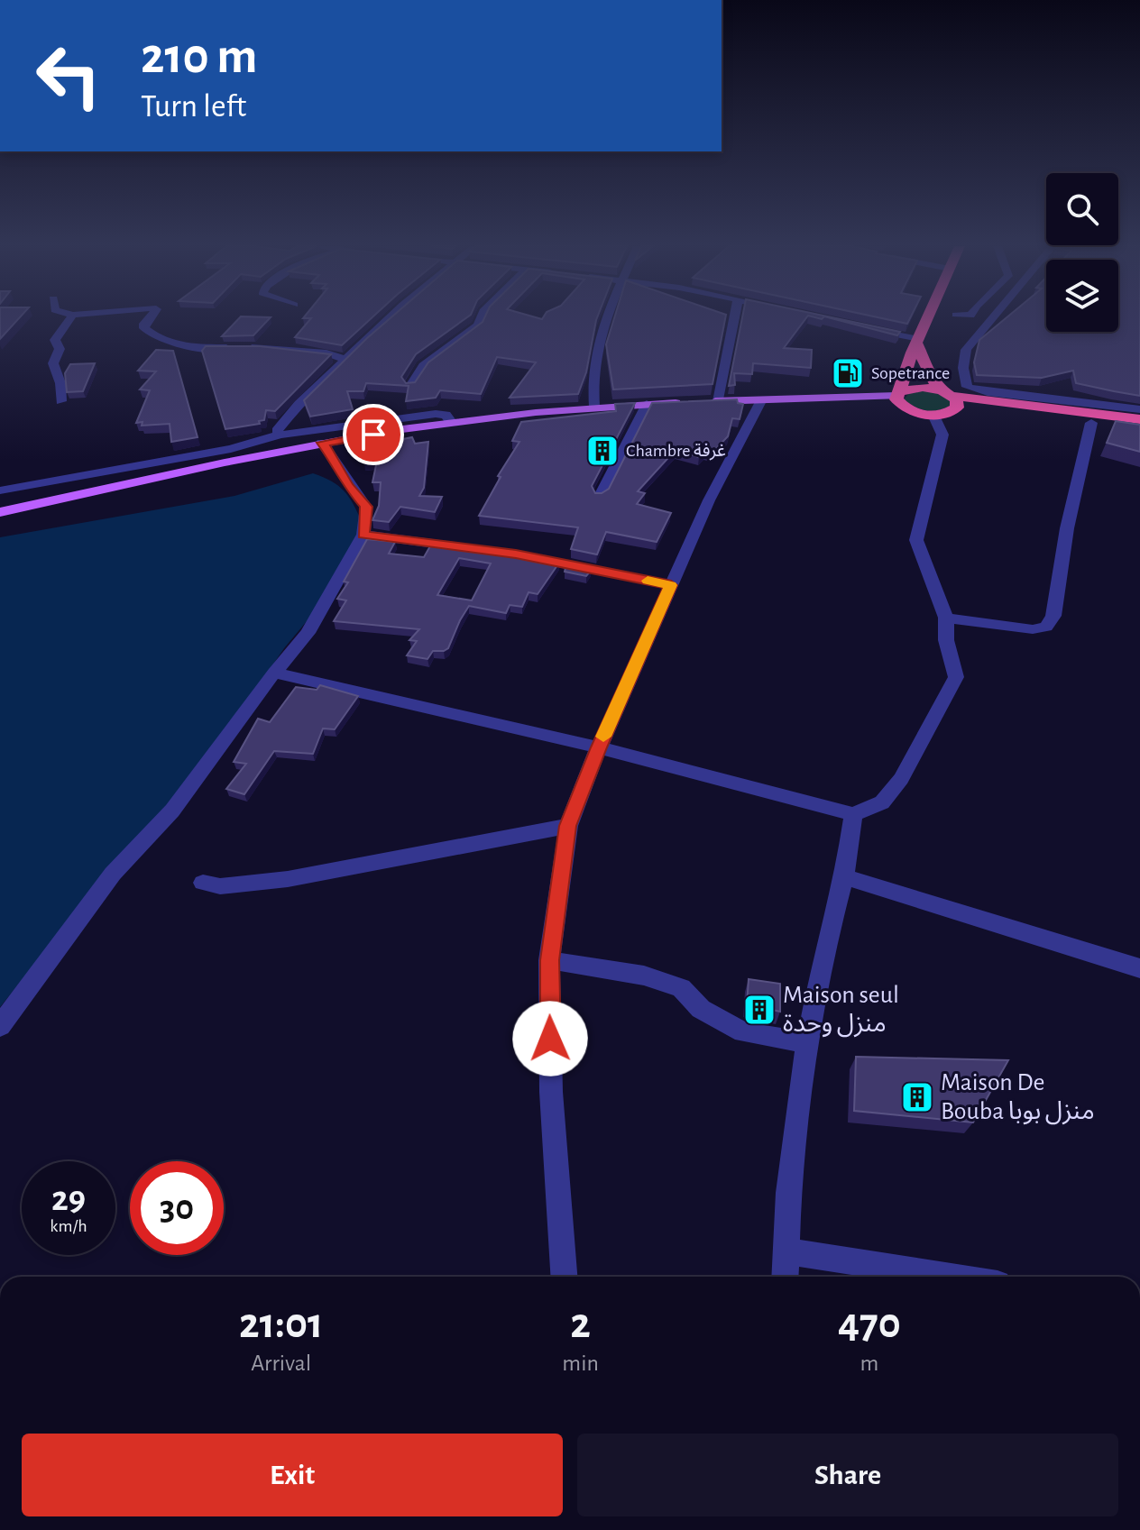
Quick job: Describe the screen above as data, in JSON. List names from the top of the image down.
{
  "places": {
    "fuel station": ["Sopetrance"],
    "building": ["Chambre غرفة", "Maison seul منزل وحدة", "Maison De Bouba منزل بوبا"]
  },
  "page": {
    "turn": ["210 m", "Turn left"],
    "speed": "29 km/h",
    "limit": "30",
    "eta": [
      "21:01",
      "Arrival",
      "2",
      "min",
      "470",
      "m"
    ],
    "buttons": ["Exit", "Share"]
  }
}
